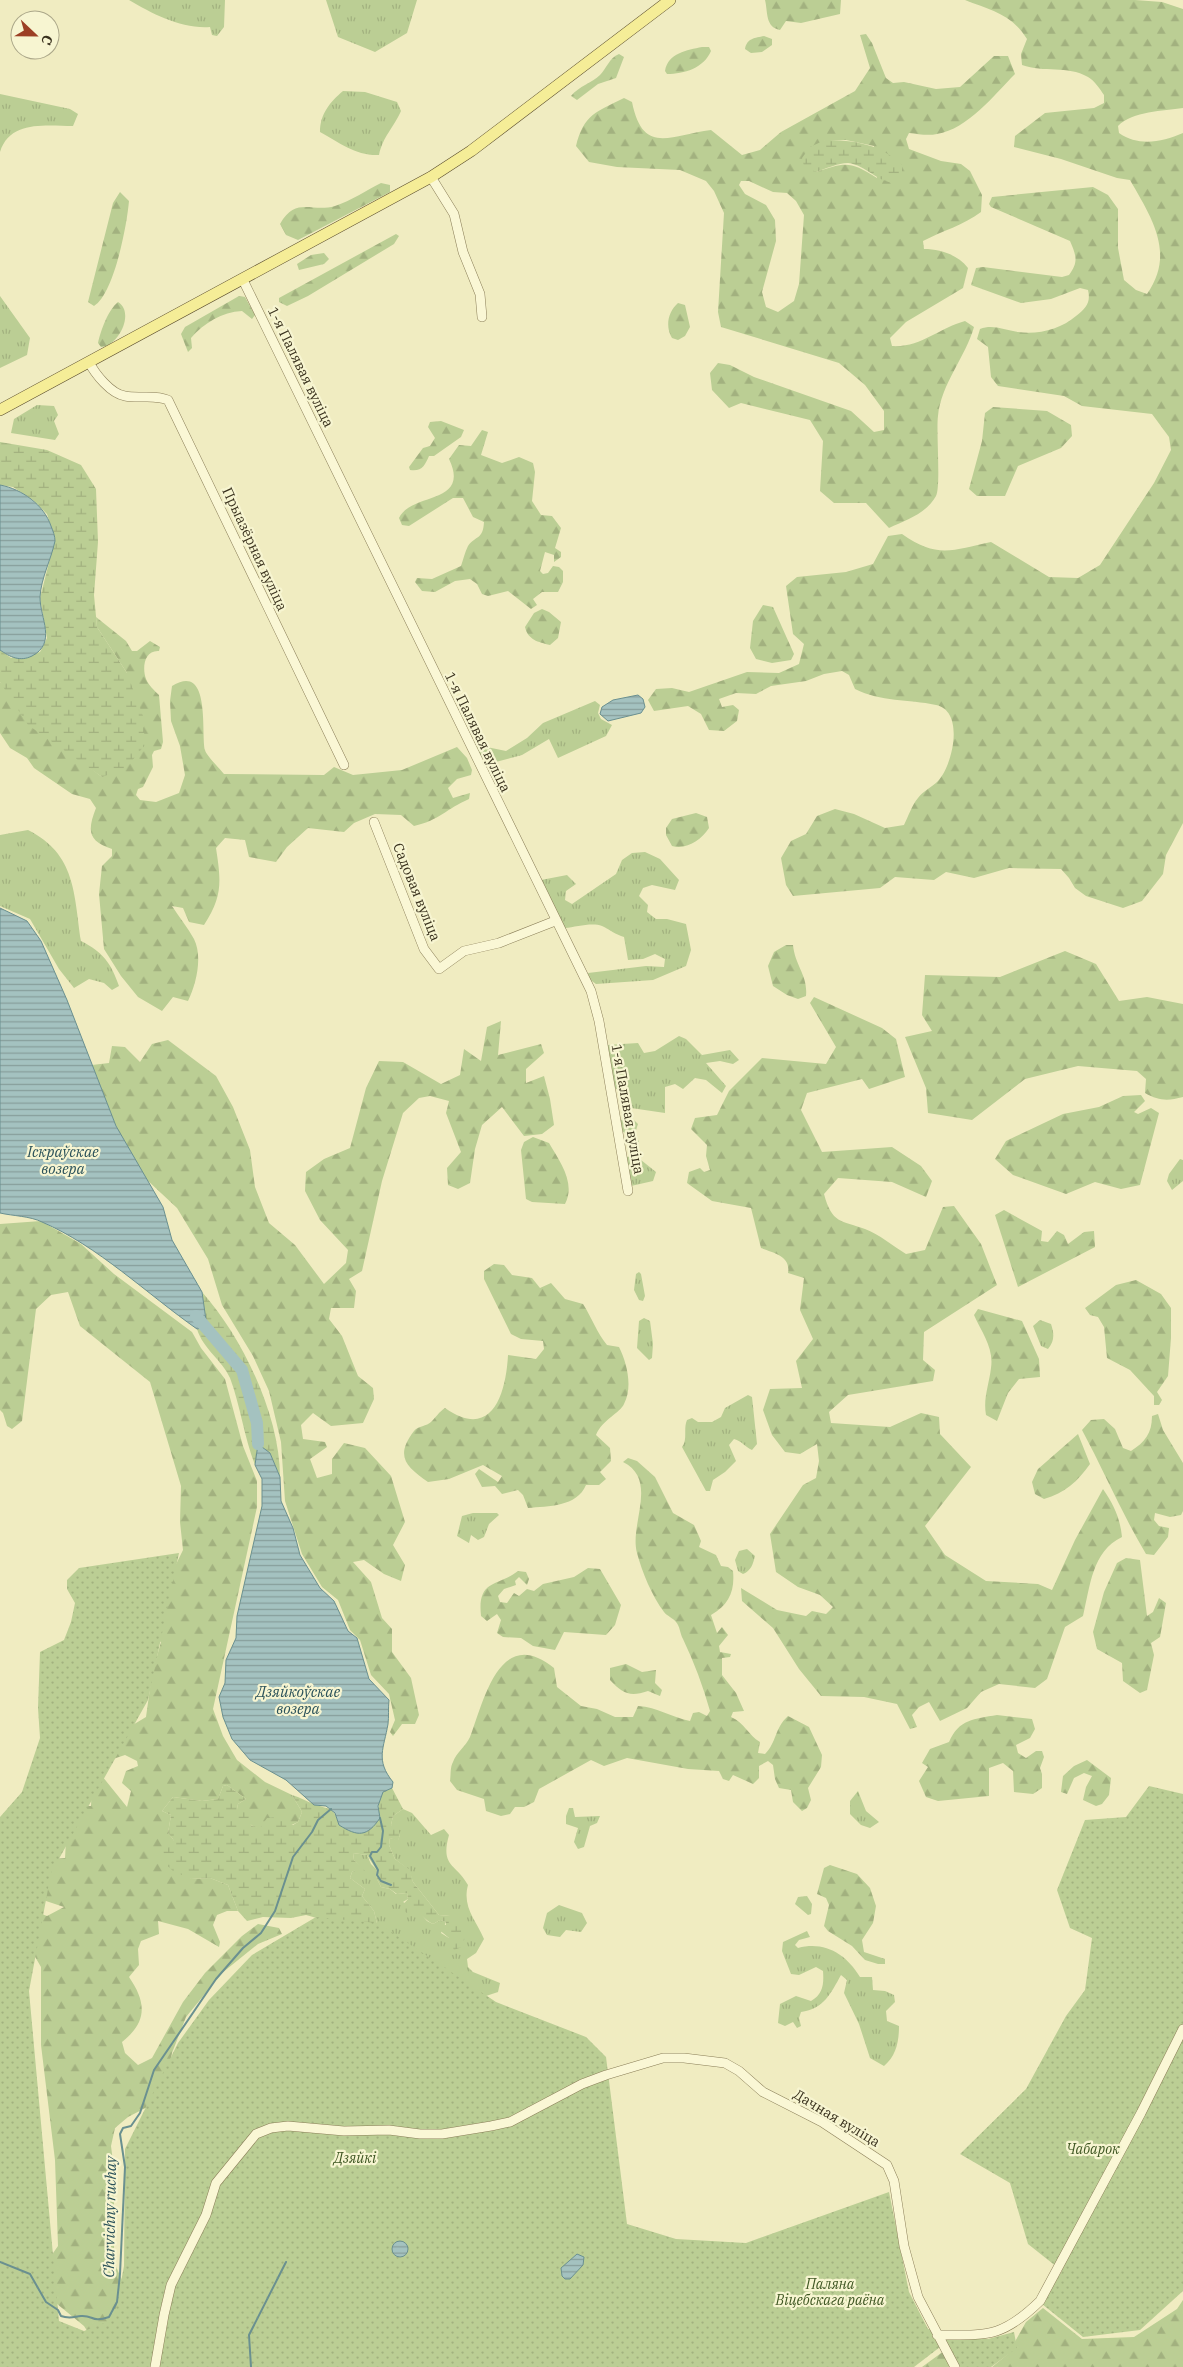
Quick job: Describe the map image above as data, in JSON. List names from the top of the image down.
{
  "streets": {
    "street": [
      "1-я Палявая вуліца",
      "Прыазёрная вуліца",
      "Садовая вуліца",
      "Дачная вуліца"
    ]
  },
  "crossings": [
    ["1-я Палявая вуліца", "Садовая вуліца"]
  ],
  "water": ["Іскраўскае возера", "Дзяйкоўскае возера", "Charvichny ruchay"],
  "parks": ["Чабарок", "Дзяйкі", "Паляна Віцебскага раёна"],
  "north": "right"
}
